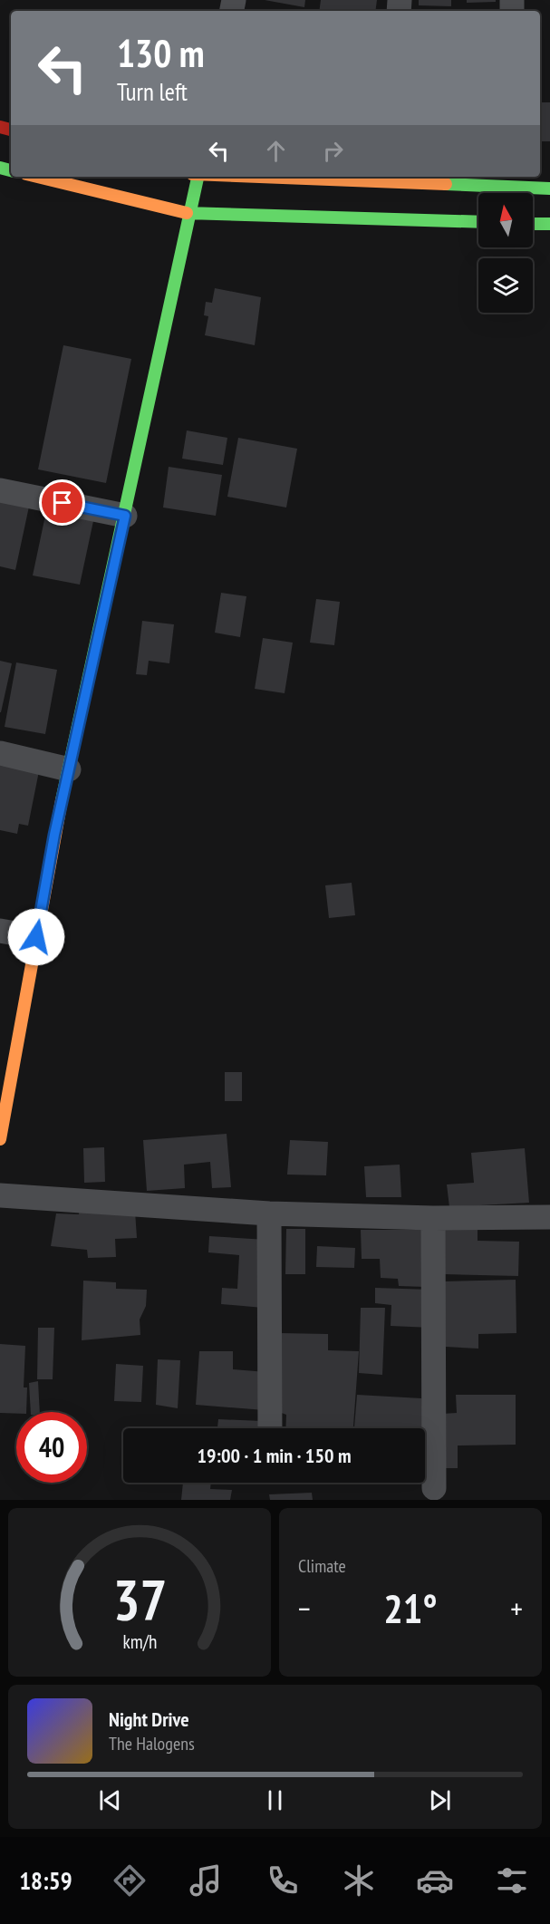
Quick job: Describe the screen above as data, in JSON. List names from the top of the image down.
{
  "north": "top",
  "page": {
    "turn": ["130 m", "Turn left"],
    "limit": "40",
    "trip": "19:00 · 1 min · 150 m",
    "tile": "Climate",
    "heat": ["−", "21°", "+"],
    "song": ["Night Drive", "The Halogens"],
    "tabs": "18:59",
    "gauge": ["37", "km/h"]
  }
}
